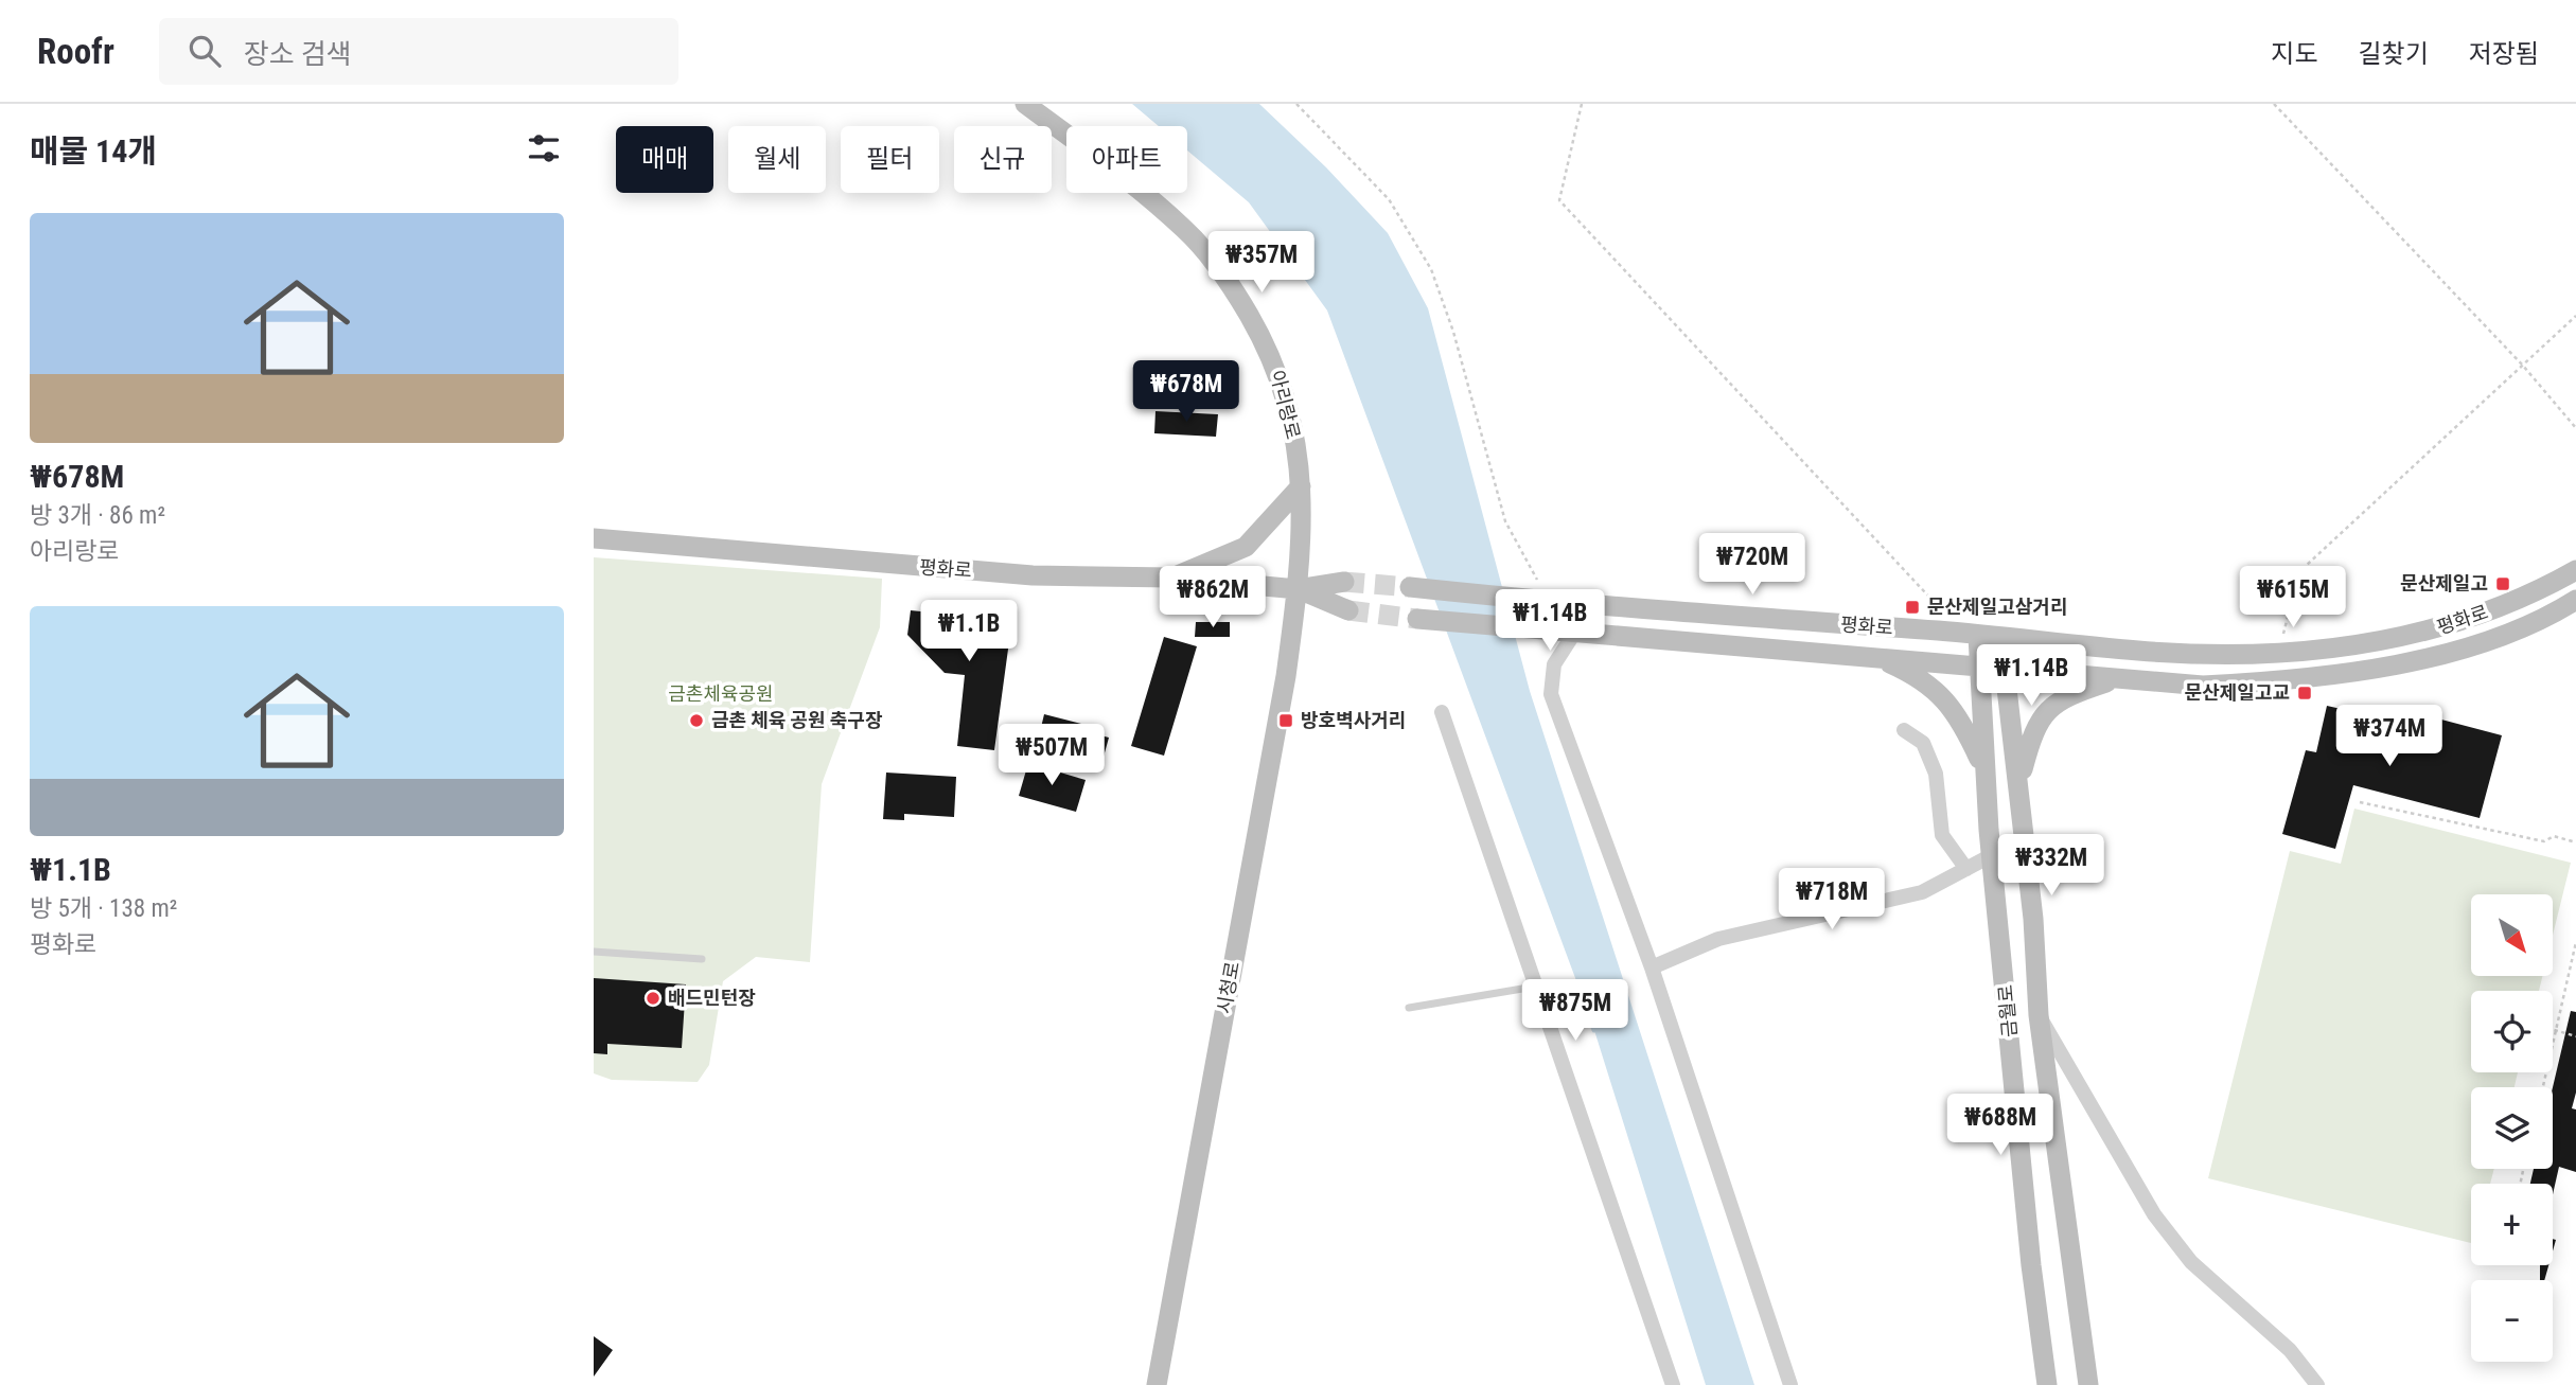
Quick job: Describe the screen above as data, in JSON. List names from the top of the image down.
{
  "streets": {
    "main road": [
      "아리랑로",
      "평화로",
      "시청로",
      "금월로"
    ]
  },
  "crossings": [
    ["아리랑로", "평화로"],
    ["아리랑로", "시청로"],
    ["평화로", "시청로"],
    ["평화로", "금월로"]
  ],
  "parks": ["금촌체육공원"],
  "places": {
    "transit": [
      "문산제일고",
      "문산제일고삼거리",
      "문산제일고교",
      "방호벽사거리"
    ],
    "other": ["금촌 체육 공원 축구장", "배드민턴장"]
  },
  "north": "bottom right",
  "page": {
    "header": "Roofr",
    "search": "장소 검색",
    "nav": ["지도", "길찾기", "저장됨"],
    "heading": "매물 14개",
    "chip": [
      "매매",
      "월세",
      "필터",
      "신규",
      "아파트"
    ],
    "list": [
      {
        "name": "₩678M",
        "note": "방 3개 · 86 m² · 아리랑로"
      },
      {
        "name": "₩1.1B",
        "note": "방 5개 · 138 m² · 평화로"
      }
    ],
    "price": [
      "₩357M",
      "₩678M",
      "₩720M",
      "₩862M",
      "₩615M",
      "₩1.14B",
      "₩1.1B",
      "₩1.14B",
      "₩374M",
      "₩507M",
      "₩332M",
      "₩718M",
      "₩875M",
      "₩688M"
    ],
    "map_buttons": ["+", "−"]
  }
}
